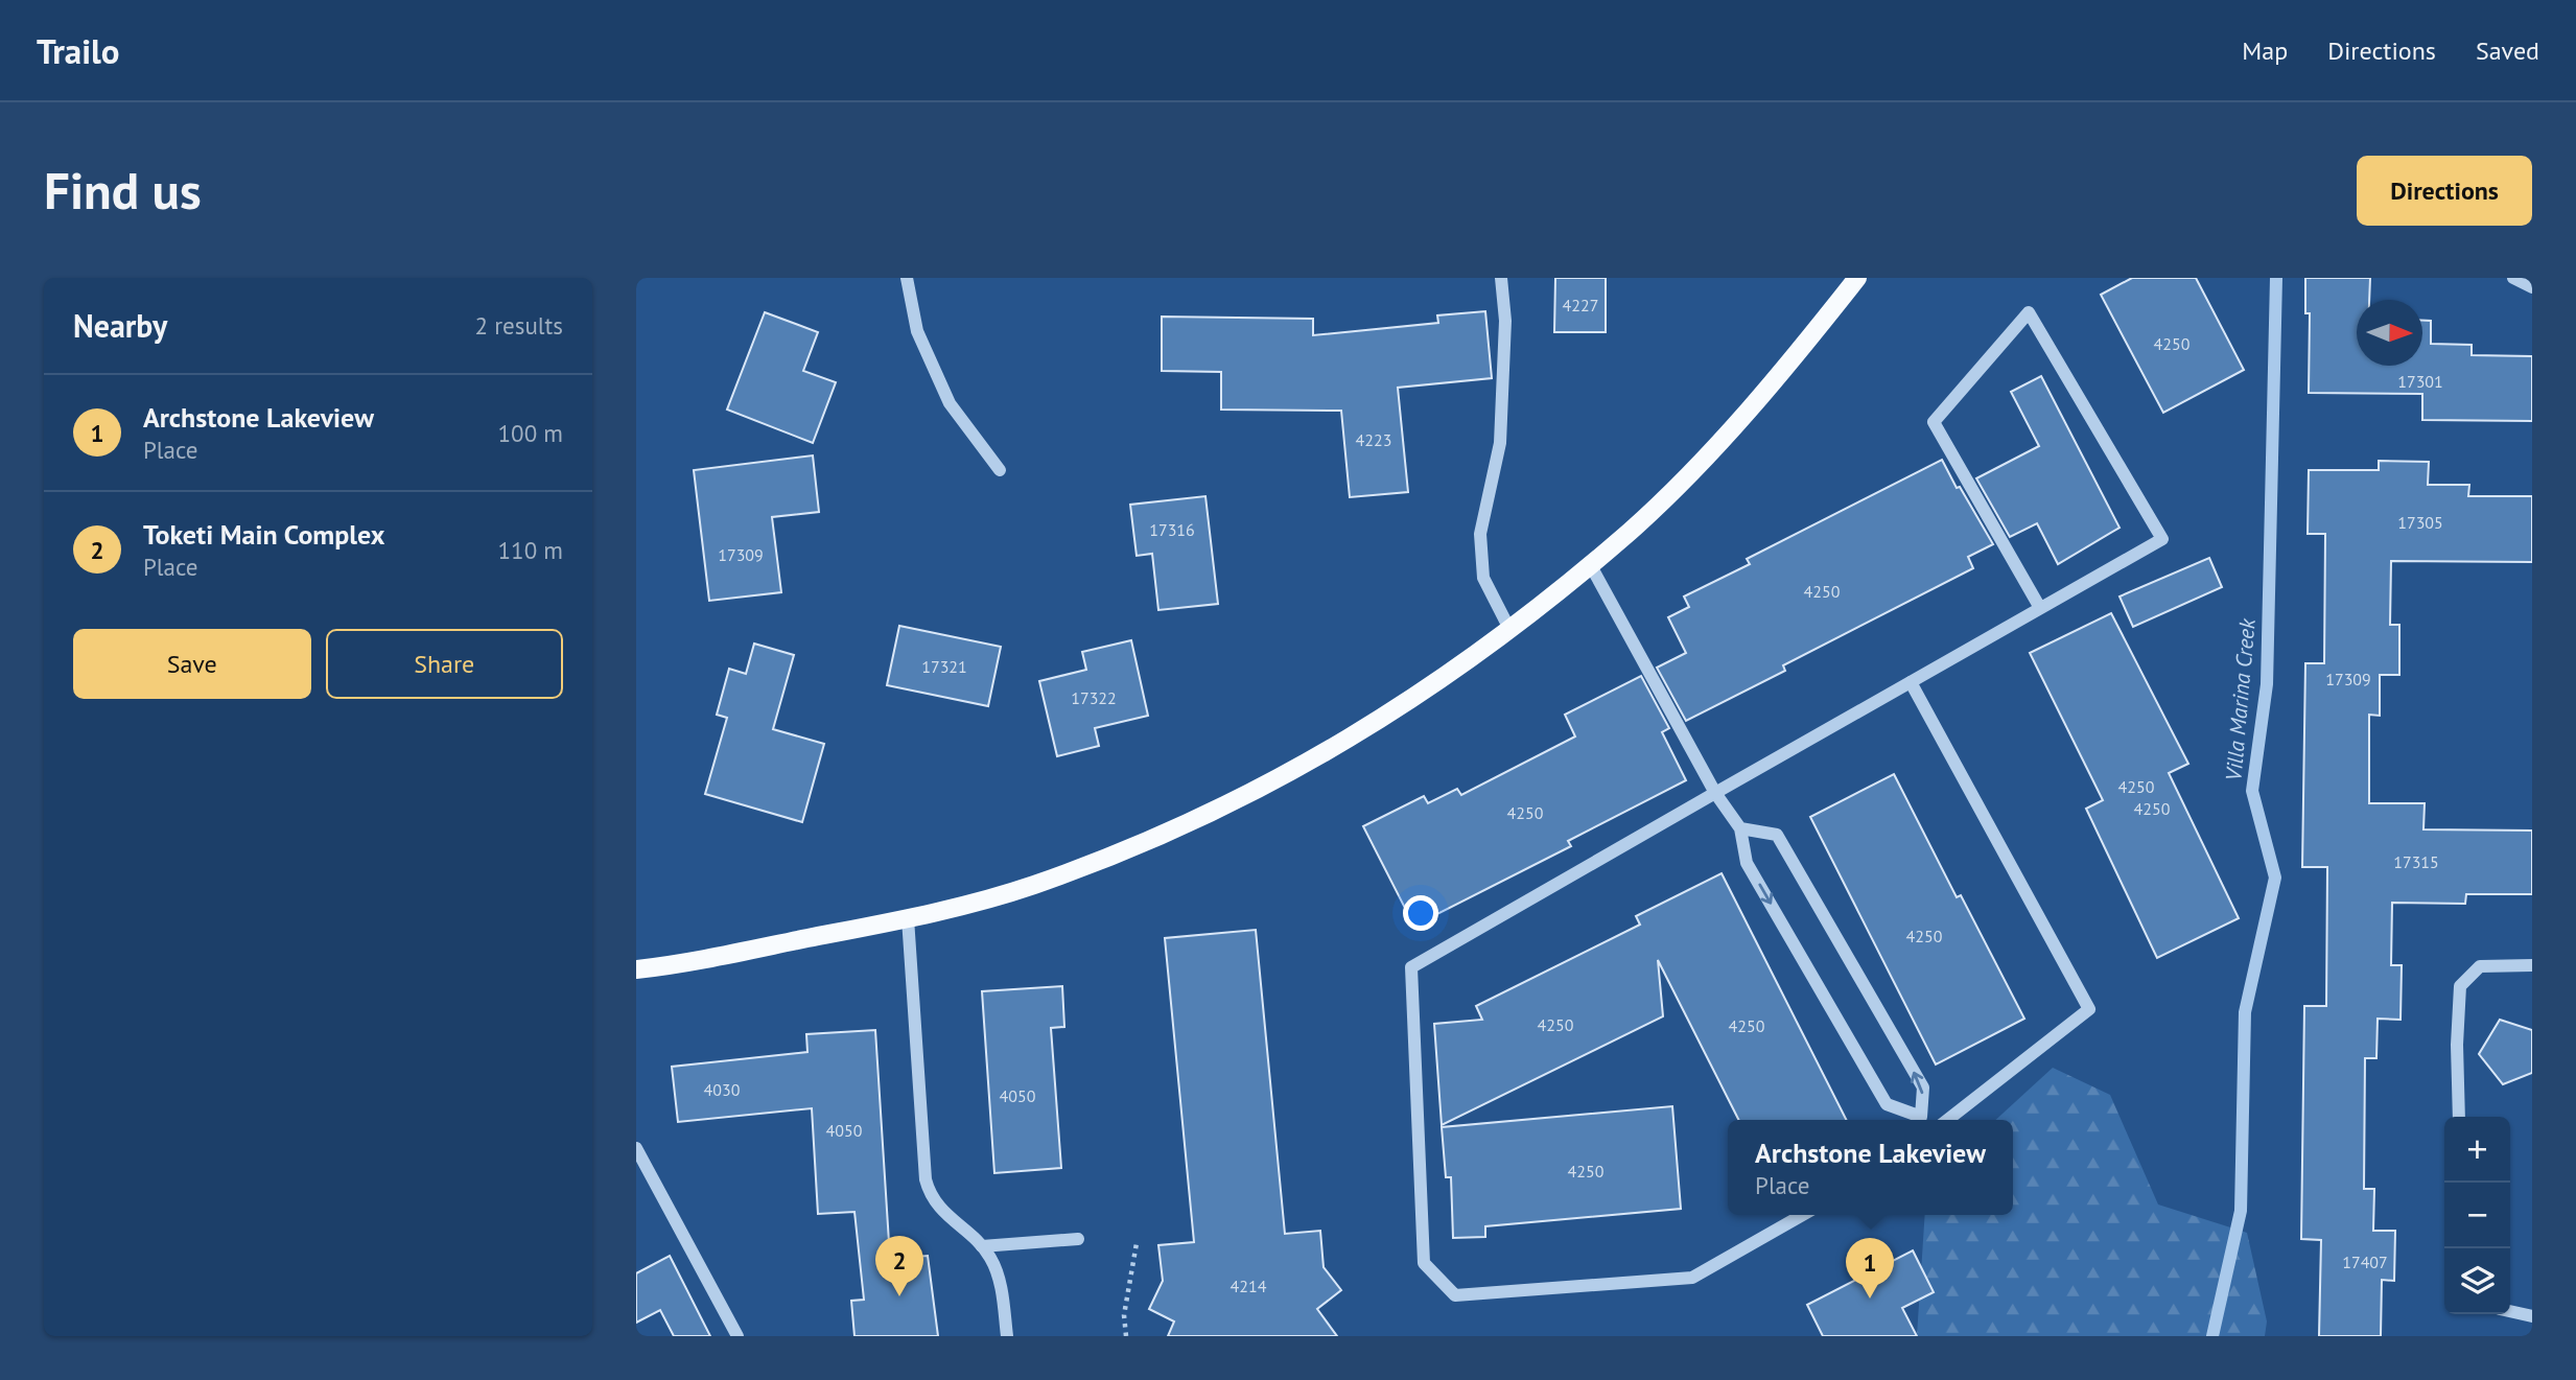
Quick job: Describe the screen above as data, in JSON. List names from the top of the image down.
{
  "water": ["Villa Marina Creek"],
  "house_numbers": [
    "4227",
    "4250",
    "17301",
    "4223",
    "17305",
    "17316",
    "17309",
    "4250",
    "17321",
    "17309",
    "17322",
    "4250",
    "4250",
    "4250",
    "17315",
    "4250",
    "4250",
    "4250",
    "4030",
    "4050",
    "4050",
    "4250",
    "17407",
    "4214"
  ],
  "north": "right",
  "page": {
    "header": "Trailo",
    "nav": ["Map", "Directions", "Saved"],
    "buttons": [
      "Directions",
      ["Save", "Share"]
    ],
    "title": "Find us",
    "heading": ["Nearby", "2 results"],
    "list": [
      {
        "mark": "1",
        "name": "Archstone Lakeview",
        "note": "Place",
        "value": "100 m"
      },
      {
        "mark": "2",
        "name": "Toketi Main Complex",
        "note": "Place",
        "value": "110 m"
      }
    ],
    "map_buttons": ["+", "−"],
    "popup": ["Archstone Lakeview", "Place"],
    "pins": ["2", "1"]
  }
}
